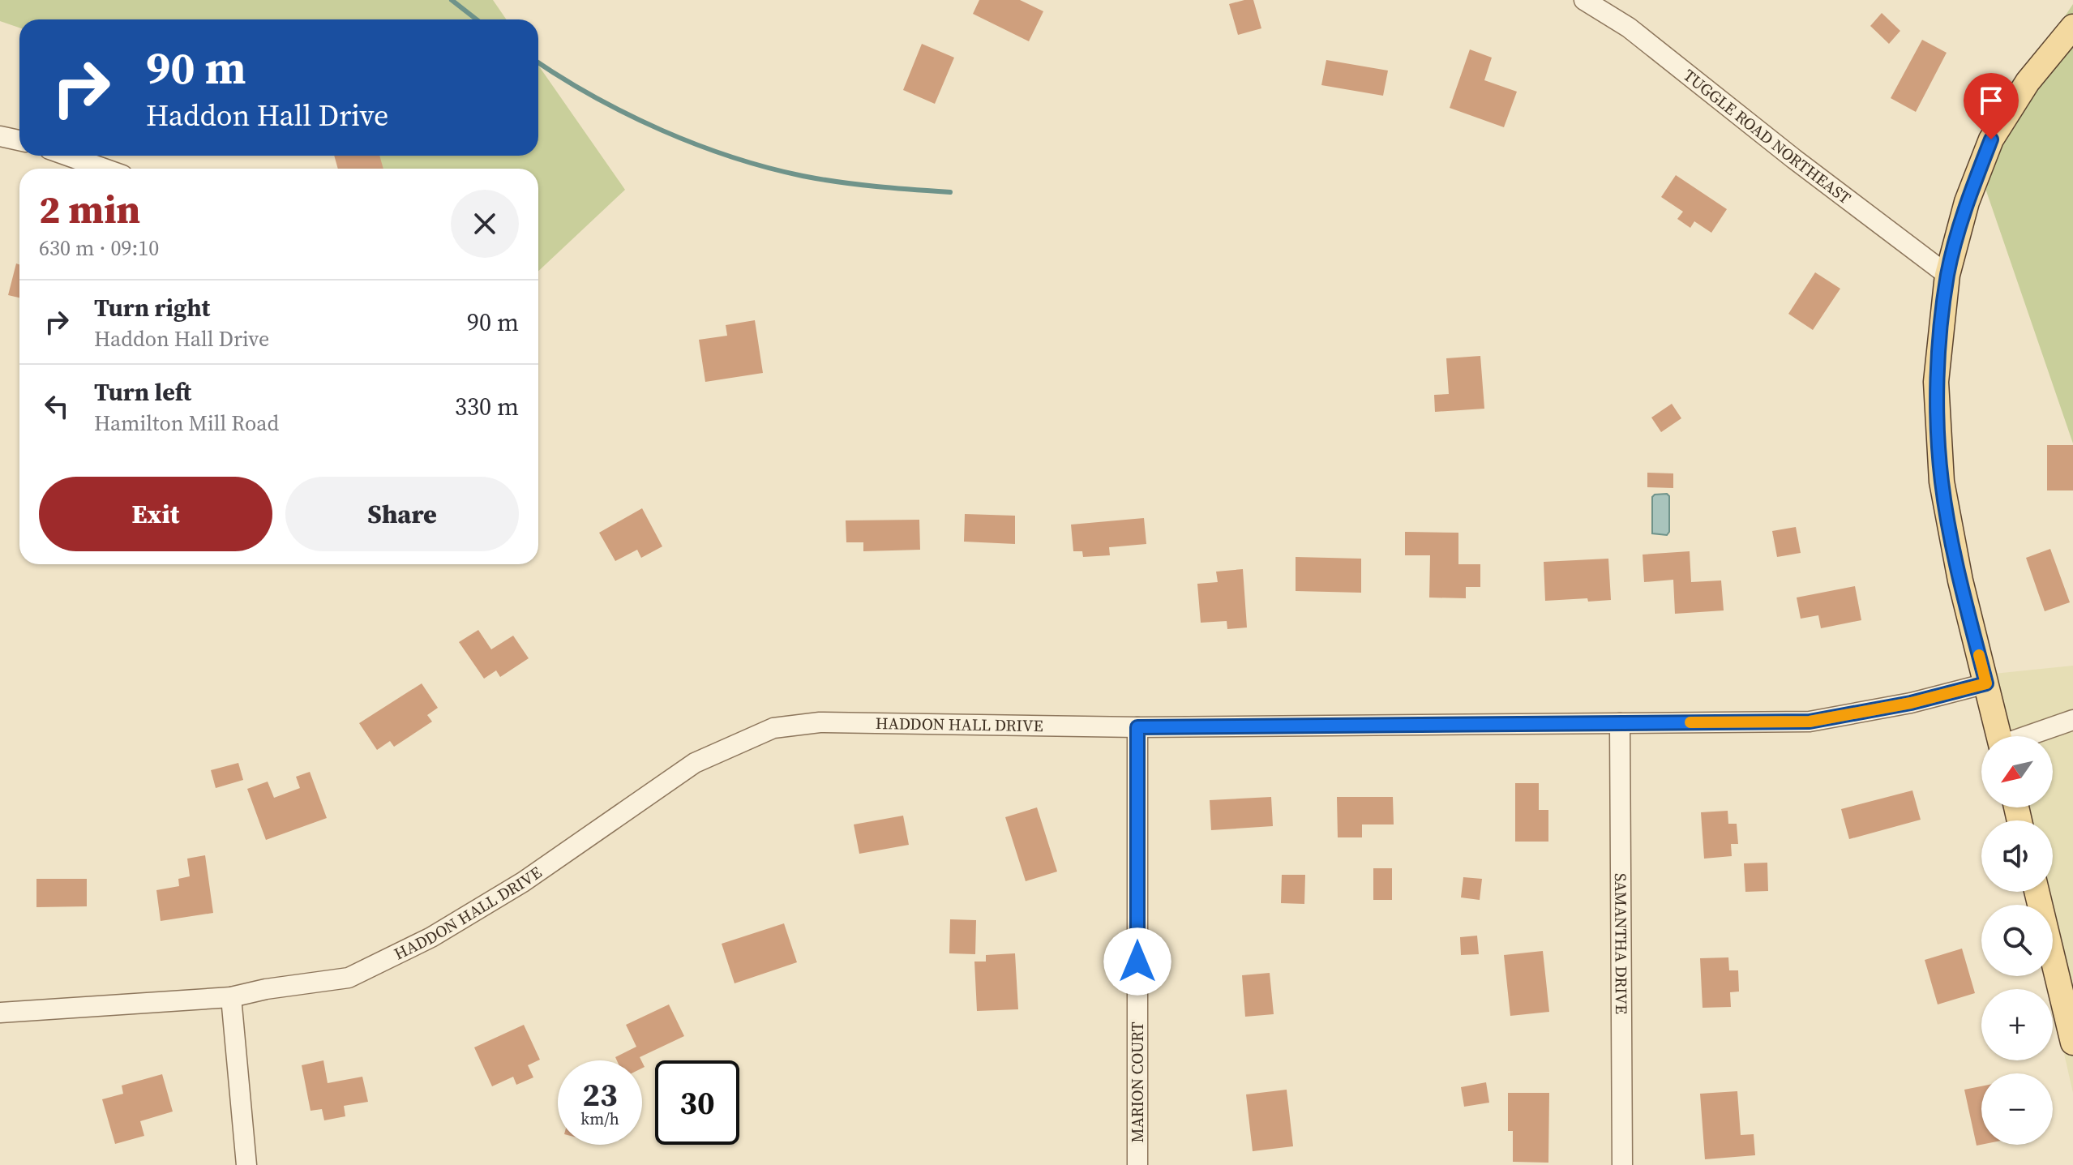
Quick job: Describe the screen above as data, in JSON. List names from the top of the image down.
{
  "streets": {
    "street": [
      "TUGGLE ROAD NORTHEAST",
      "HADDON HALL DRIVE",
      "SAMANTHA DRIVE",
      "MARION COURT"
    ]
  },
  "crossings": [
    ["HADDON HALL DRIVE", "SAMANTHA DRIVE"],
    ["HADDON HALL DRIVE", "MARION COURT"]
  ],
  "north": "bottom left",
  "page": {
    "turn": ["90 m", "Haddon Hall Drive"],
    "heading": ["2 min", "630 m · 09:10"],
    "list": [
      {
        "name": "Turn right",
        "note": "Haddon Hall Drive",
        "value": "90 m"
      },
      {
        "name": "Turn left",
        "note": "Hamilton Mill Road",
        "value": "330 m"
      }
    ],
    "buttons": ["Exit", "Share"],
    "map_buttons": ["+", "−"],
    "speed": "23 km/h",
    "limit": "30"
  }
}
